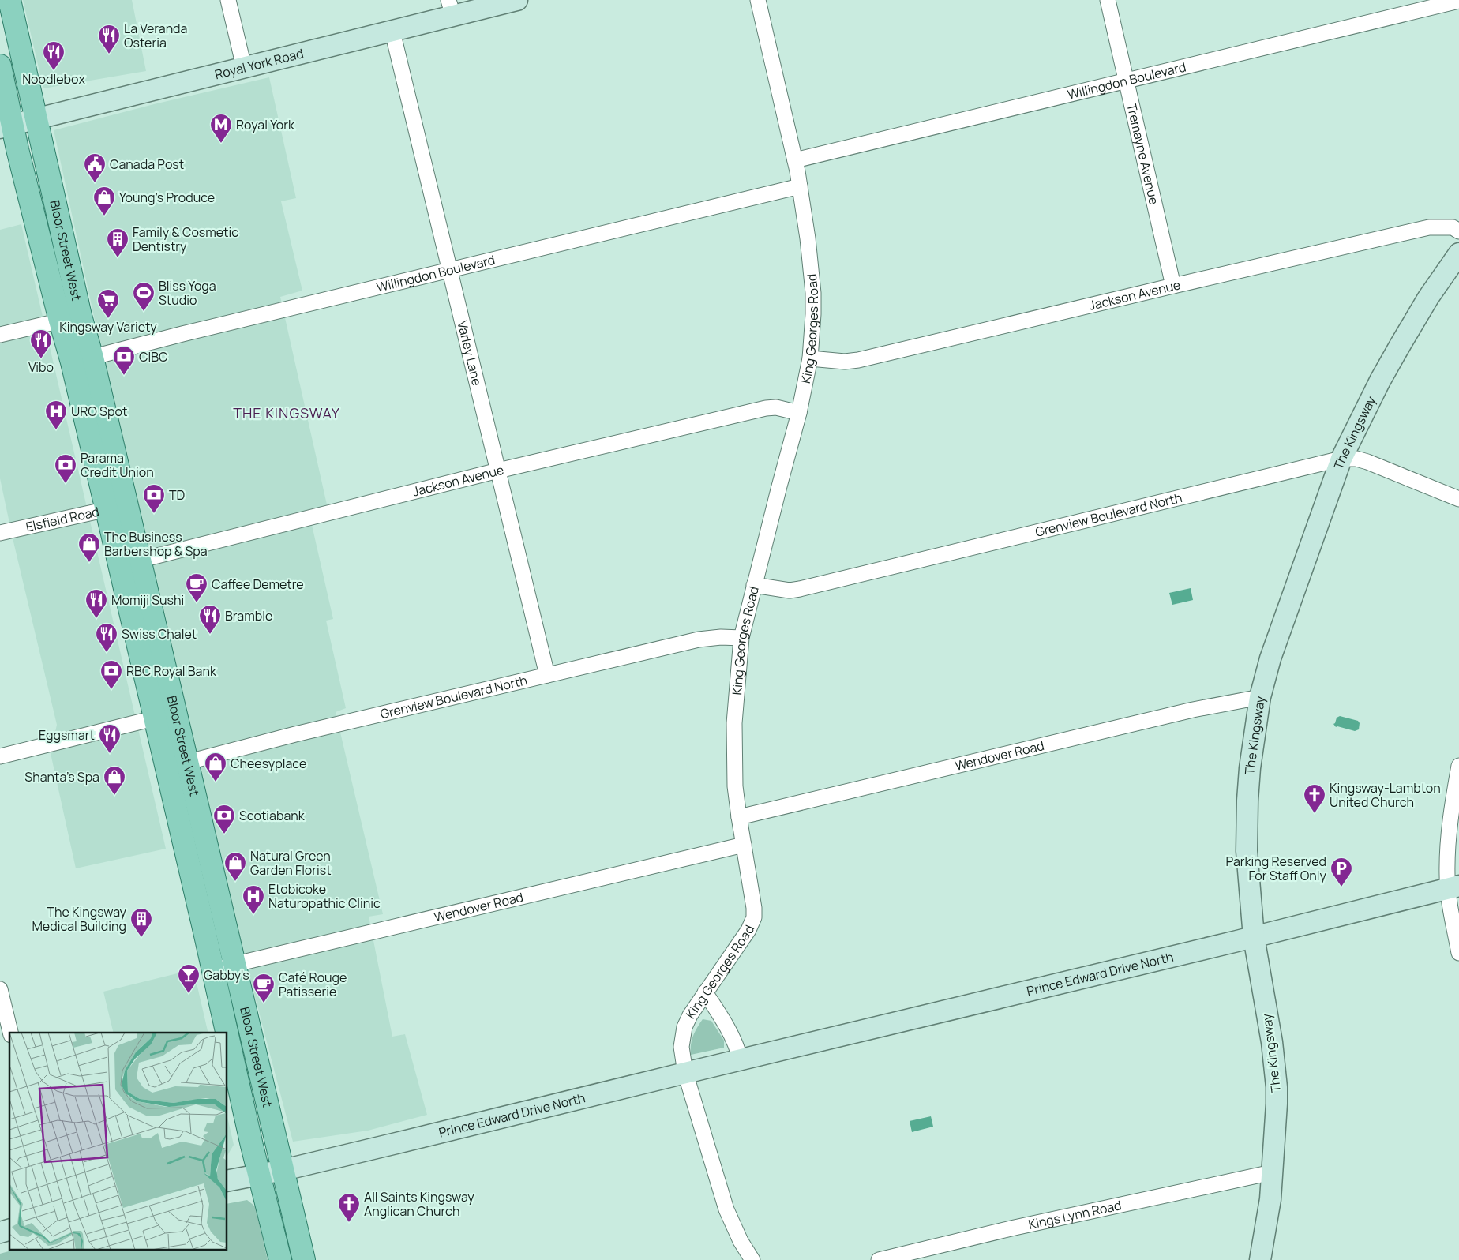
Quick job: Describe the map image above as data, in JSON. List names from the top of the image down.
{
  "streets": {
    "main road": ["Bloor Street West"],
    "street": [
      "Royal York Road",
      "Willingdon Boulevard",
      "Tremayne Avenue",
      "Jackson Avenue",
      "King Georges Road",
      "Varley Lane",
      "The Kingsway",
      "Grenview Boulevard North",
      "Elsfield Road",
      "Wendover Road",
      "Prince Edward Drive North",
      "Kings Lynn Road"
    ]
  },
  "crossings": [
    ["Royal York Road", "Bloor Street West"],
    ["Royal York Road", "Varley Lane"],
    ["Willingdon Boulevard", "Tremayne Avenue"],
    ["Willingdon Boulevard", "Bloor Street West"],
    ["Willingdon Boulevard", "King Georges Road"],
    ["Willingdon Boulevard", "Varley Lane"],
    ["Tremayne Avenue", "Jackson Avenue"],
    ["Bloor Street West", "Jackson Avenue"],
    ["Bloor Street West", "Grenview Boulevard North"],
    ["Bloor Street West", "Elsfield Road"],
    ["Bloor Street West", "Wendover Road"],
    ["Bloor Street West", "Prince Edward Drive North"],
    ["Jackson Avenue", "King Georges Road"],
    ["Jackson Avenue", "Varley Lane"],
    ["King Georges Road", "Grenview Boulevard North"],
    ["King Georges Road", "Wendover Road"],
    ["King Georges Road", "Prince Edward Drive North"],
    ["Varley Lane", "Grenview Boulevard North"],
    ["The Kingsway", "Grenview Boulevard North"],
    ["The Kingsway", "Wendover Road"],
    ["The Kingsway", "Prince Edward Drive North"],
    ["The Kingsway", "Kings Lynn Road"]
  ],
  "districts": ["THE KINGSWAY"],
  "places": {
    "restaurant": [
      "La Veranda Osteria",
      "Noodlebox",
      "Vibo",
      "Momiji Sushi",
      "Bramble",
      "Swiss Chalet",
      "Eggsmart"
    ],
    "metro station": ["Royal York"],
    "public building": ["Canada Post"],
    "shop": [
      "Young's Produce",
      "The Business Barbershop & Spa",
      "Cheesyplace",
      "Shanta's Spa",
      "Natural Green Garden Florist"
    ],
    "building": ["Family & Cosmetic Dentistry", "The Kingsway Medical Building"],
    "sports": ["Bliss Yoga Studio"],
    "supermarket": ["Kingsway Variety"],
    "bank": [
      "CIBC",
      "Parama Credit Union",
      "TD",
      "RBC Royal Bank",
      "Scotiabank"
    ],
    "hospital": ["URO Spot", "Etobicoke Naturopathic Clinic"],
    "cafe": ["Caffee Demetre", "Café Rouge Patisserie"],
    "church": ["Kingsway-Lambton United Church", "All Saints Kingsway Anglican Church"],
    "parking": ["Parking Reserved For Staff Only"],
    "bar": ["Gabby's"]
  }
}
